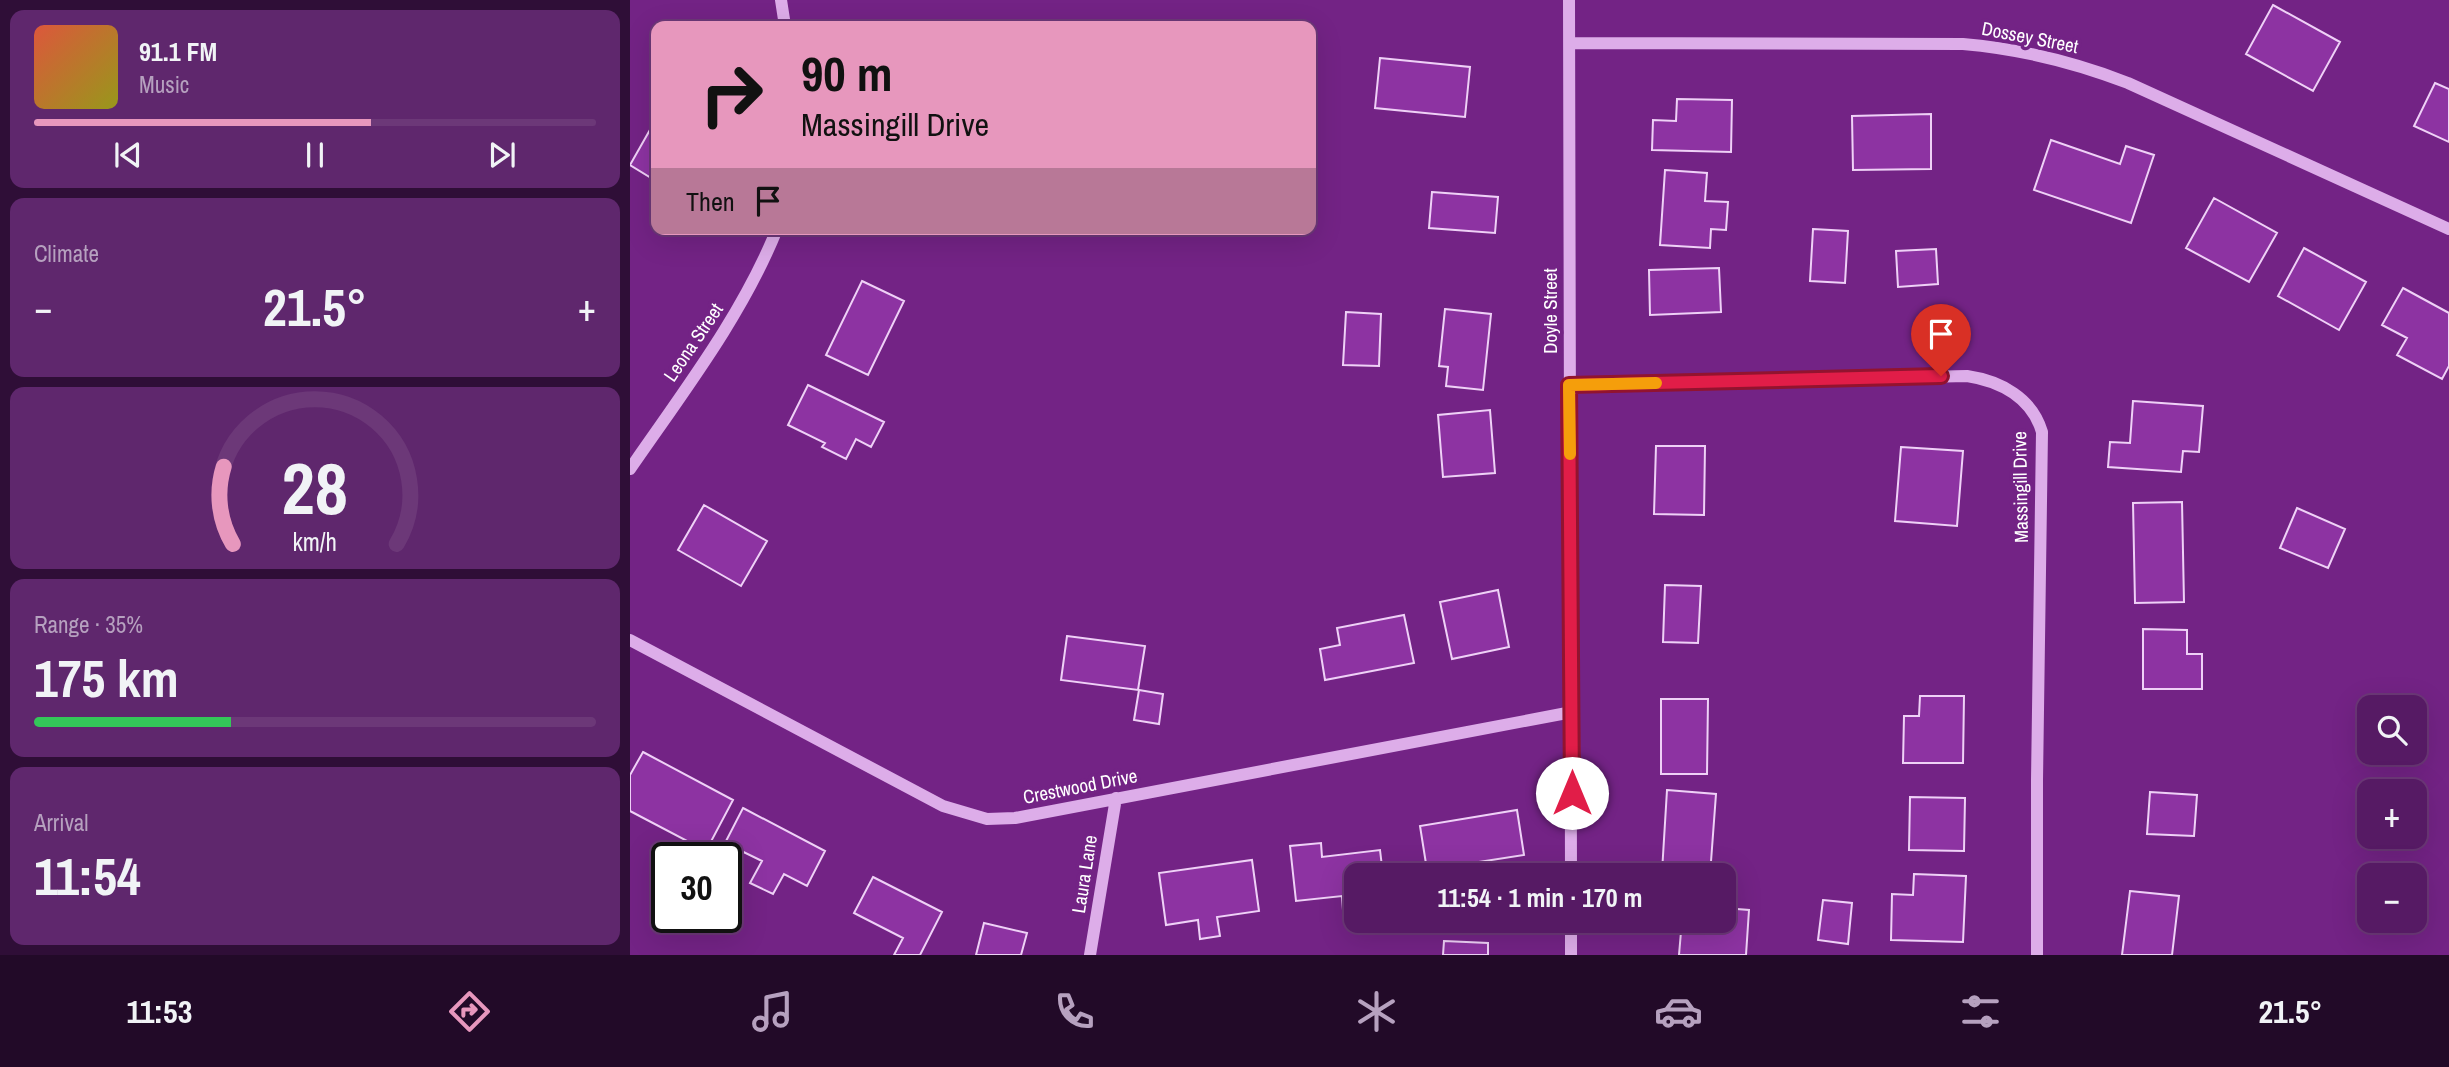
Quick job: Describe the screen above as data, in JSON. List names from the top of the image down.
{
  "streets": {
    "street": [
      "Dossey Street",
      "Doyle Street",
      "Leona Street",
      "Massingill Drive",
      "Crestwood Drive",
      "Laura Lane"
    ]
  },
  "crossings": [
    ["Dossey Street", "Doyle Street"],
    ["Doyle Street", "Massingill Drive"],
    ["Doyle Street", "Crestwood Drive"],
    ["Crestwood Drive", "Laura Lane"]
  ],
  "page": {
    "turn": ["90 m", "Massingill Drive"],
    "song": ["91.1 FM", "Music"],
    "then": "Then",
    "tile": [
      "Climate",
      ["Range · 35%", "175 km"],
      ["Arrival", "11:54"]
    ],
    "heat": ["−", "21.5°", "+"],
    "map_buttons": ["+", "−"],
    "limit": "30",
    "trip": "11:54 · 1 min · 170 m",
    "tabs": ["11:53", "21.5°"],
    "gauge": ["28", "km/h"]
  }
}
